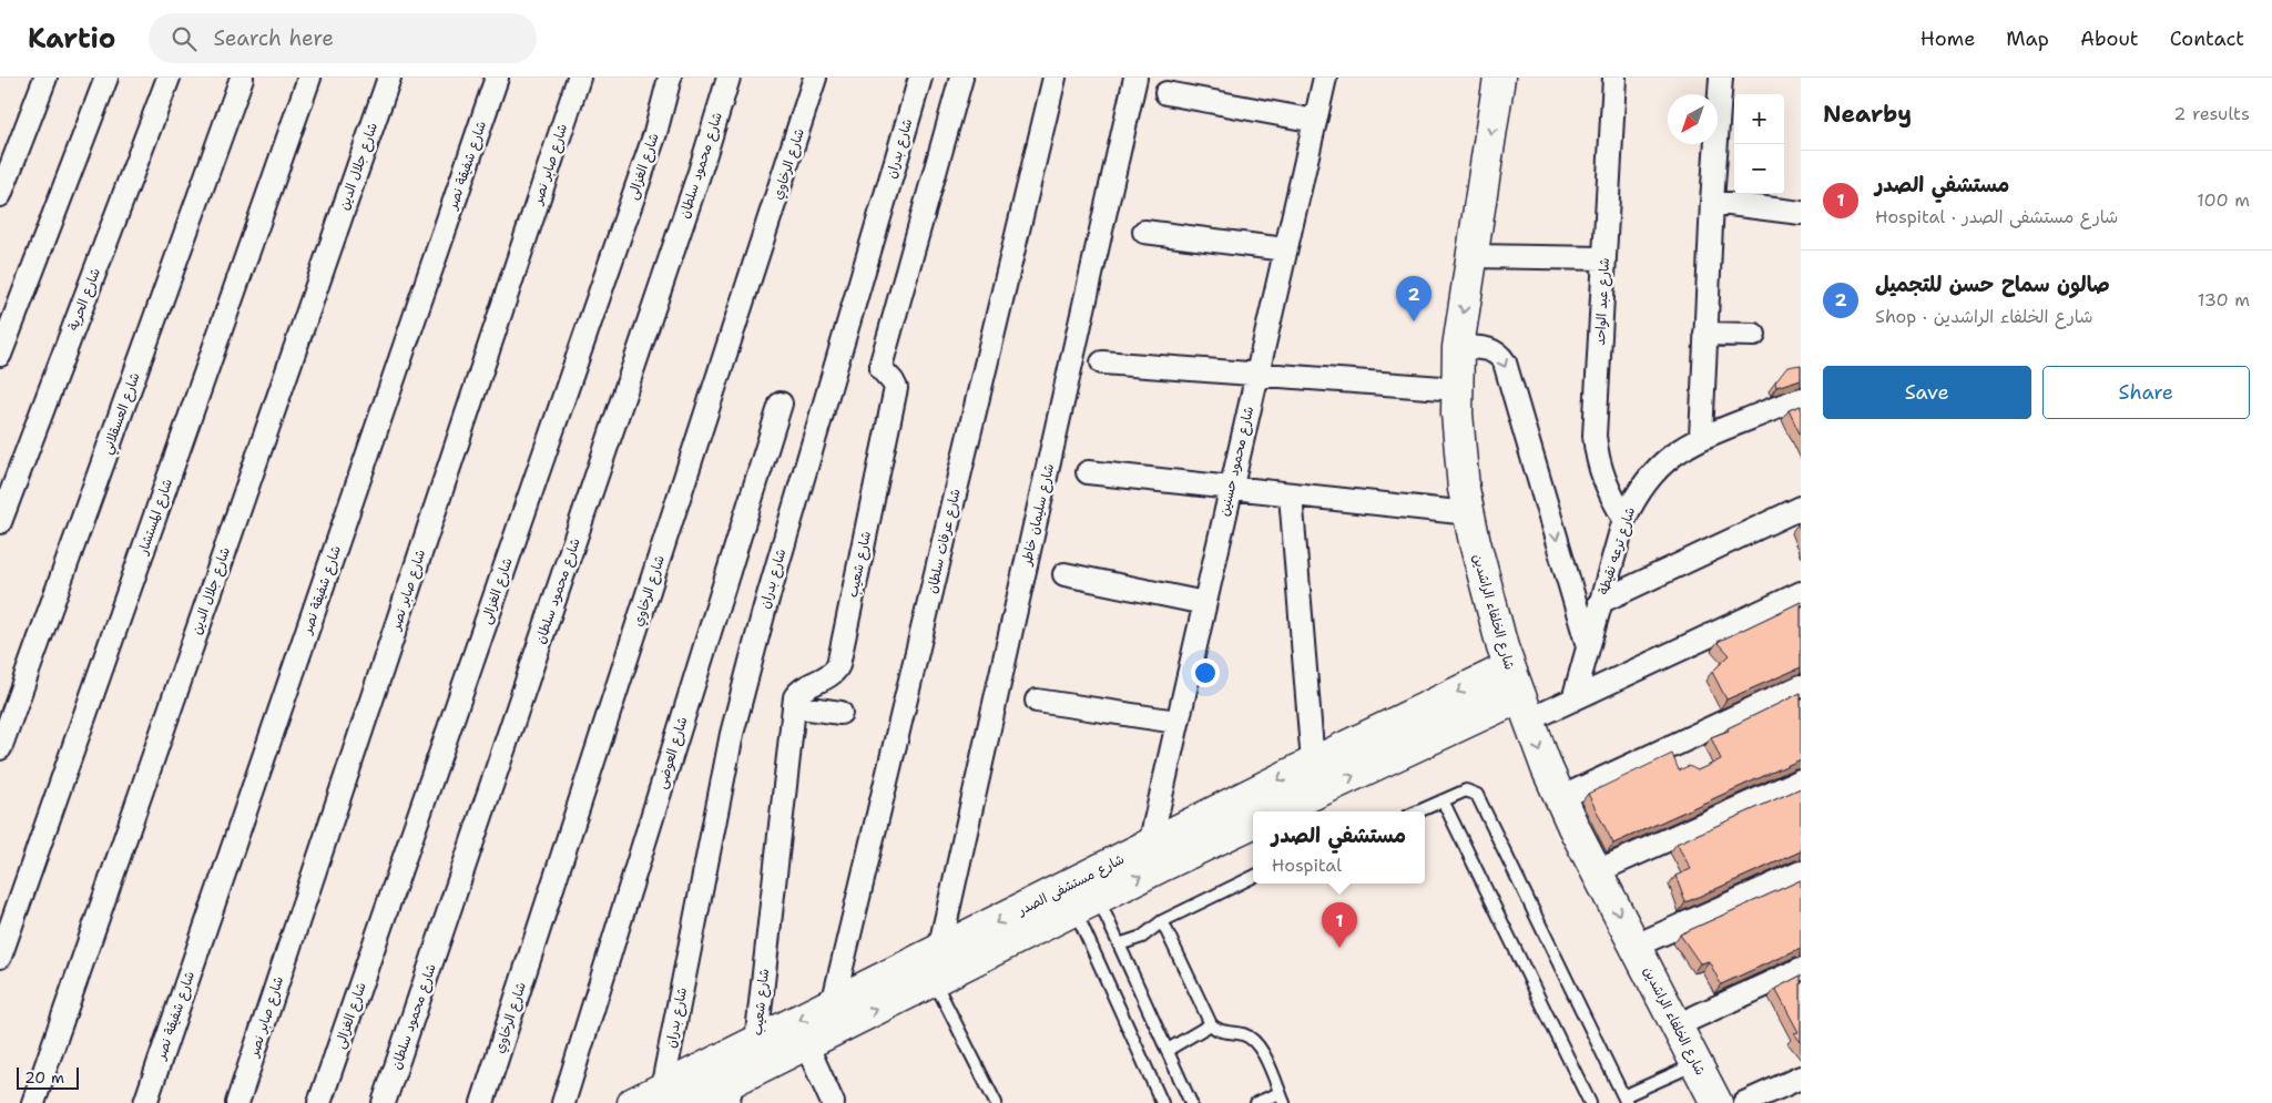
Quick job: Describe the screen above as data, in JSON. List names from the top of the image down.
{
  "streets": {
    "main road": ["شارع الخلفاء الراشدين", "شارع مستشفى الصدر"],
    "street": [
      "شارع بدران",
      "شارع صابر نصر",
      "شارع الرخاوي",
      "شارع شفيقة نصر",
      "شارع محمود سلطان",
      "شارع جلال الدين",
      "شارع الغزالى",
      "شارع الحرية",
      "شارع عبد الواحد",
      "شارع العسقلاني",
      "شارع محمود حسنين",
      "شارع سليمان خاطر",
      "شارع المستشار",
      "شارع عرفات سلطان",
      "شارع ترعه نقيطة",
      "شارع شعيب",
      "شارع العوضى"
    ]
  },
  "crossings": [
    ["شارع بدران", "شارع مستشفى الصدر"],
    ["شارع عبد الواحد", "شارع ترعه نقيطة"],
    ["شارع محمود حسنين", "شارع مستشفى الصدر"],
    ["شارع سليمان خاطر", "شارع مستشفى الصدر"],
    ["شارع عرفات سلطان", "شارع مستشفى الصدر"],
    ["شارع شعيب", "شارع مستشفى الصدر"],
    ["شارع الخلفاء الراشدين", "شارع مستشفى الصدر"]
  ],
  "one_way": ["شارع الخلفاء الراشدين"],
  "scale_bar": "20 m",
  "north": "bottom left",
  "page": {
    "header": "Kartio",
    "search": "Search here",
    "nav": [
      "Home",
      "Map",
      "About",
      "Contact"
    ],
    "heading": ["Nearby", "2 results"],
    "map_buttons": ["+", "−"],
    "list": [
      {
        "mark": "1",
        "name": "مستشفي الصدر",
        "note": "Hospital · شارع مستشفى الصدر",
        "value": "100 m"
      },
      {
        "mark": "2",
        "name": "صالون سماح حسن للتجميل",
        "note": "Shop · شارع الخلفاء الراشدين",
        "value": "130 m"
      }
    ],
    "pins": ["2", "1"],
    "buttons": ["Save", "Share"],
    "popup": ["مستشفي الصدر", "Hospital"],
    "scale": "20 m"
  }
}
